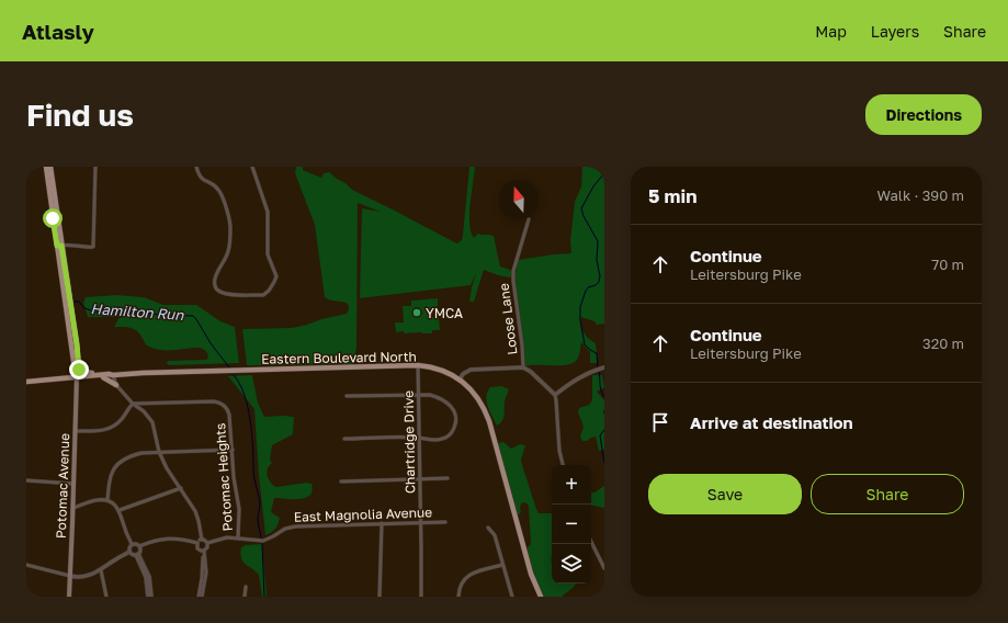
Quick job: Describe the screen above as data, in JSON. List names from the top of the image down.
{
  "streets": {
    "main road": ["Eastern Boulevard North", "Potomac Avenue"],
    "street": [
      "Loose Lane",
      "Chartridge Drive",
      "Potomac Heights",
      "East Magnolia Avenue"
    ]
  },
  "crossings": [
    ["Eastern Boulevard North", "Chartridge Drive"],
    ["Eastern Boulevard North", "Potomac Avenue"],
    ["Chartridge Drive", "East Magnolia Avenue"],
    ["Potomac Heights", "East Magnolia Avenue"]
  ],
  "water": ["Hamilton Run"],
  "places": ["YMCA"],
  "north": "top",
  "page": {
    "header": "Atlasly",
    "nav": ["Map", "Layers", "Share"],
    "buttons": [
      "Directions",
      ["Save", "Share"]
    ],
    "title": "Find us",
    "heading": ["5 min", "Walk · 390 m"],
    "list": [
      ["Continue", "Leitersburg Pike", "70 m"],
      ["Continue", "Leitersburg Pike", "320 m"],
      "Arrive at destination"
    ],
    "map_buttons": ["+", "−"]
  }
}
